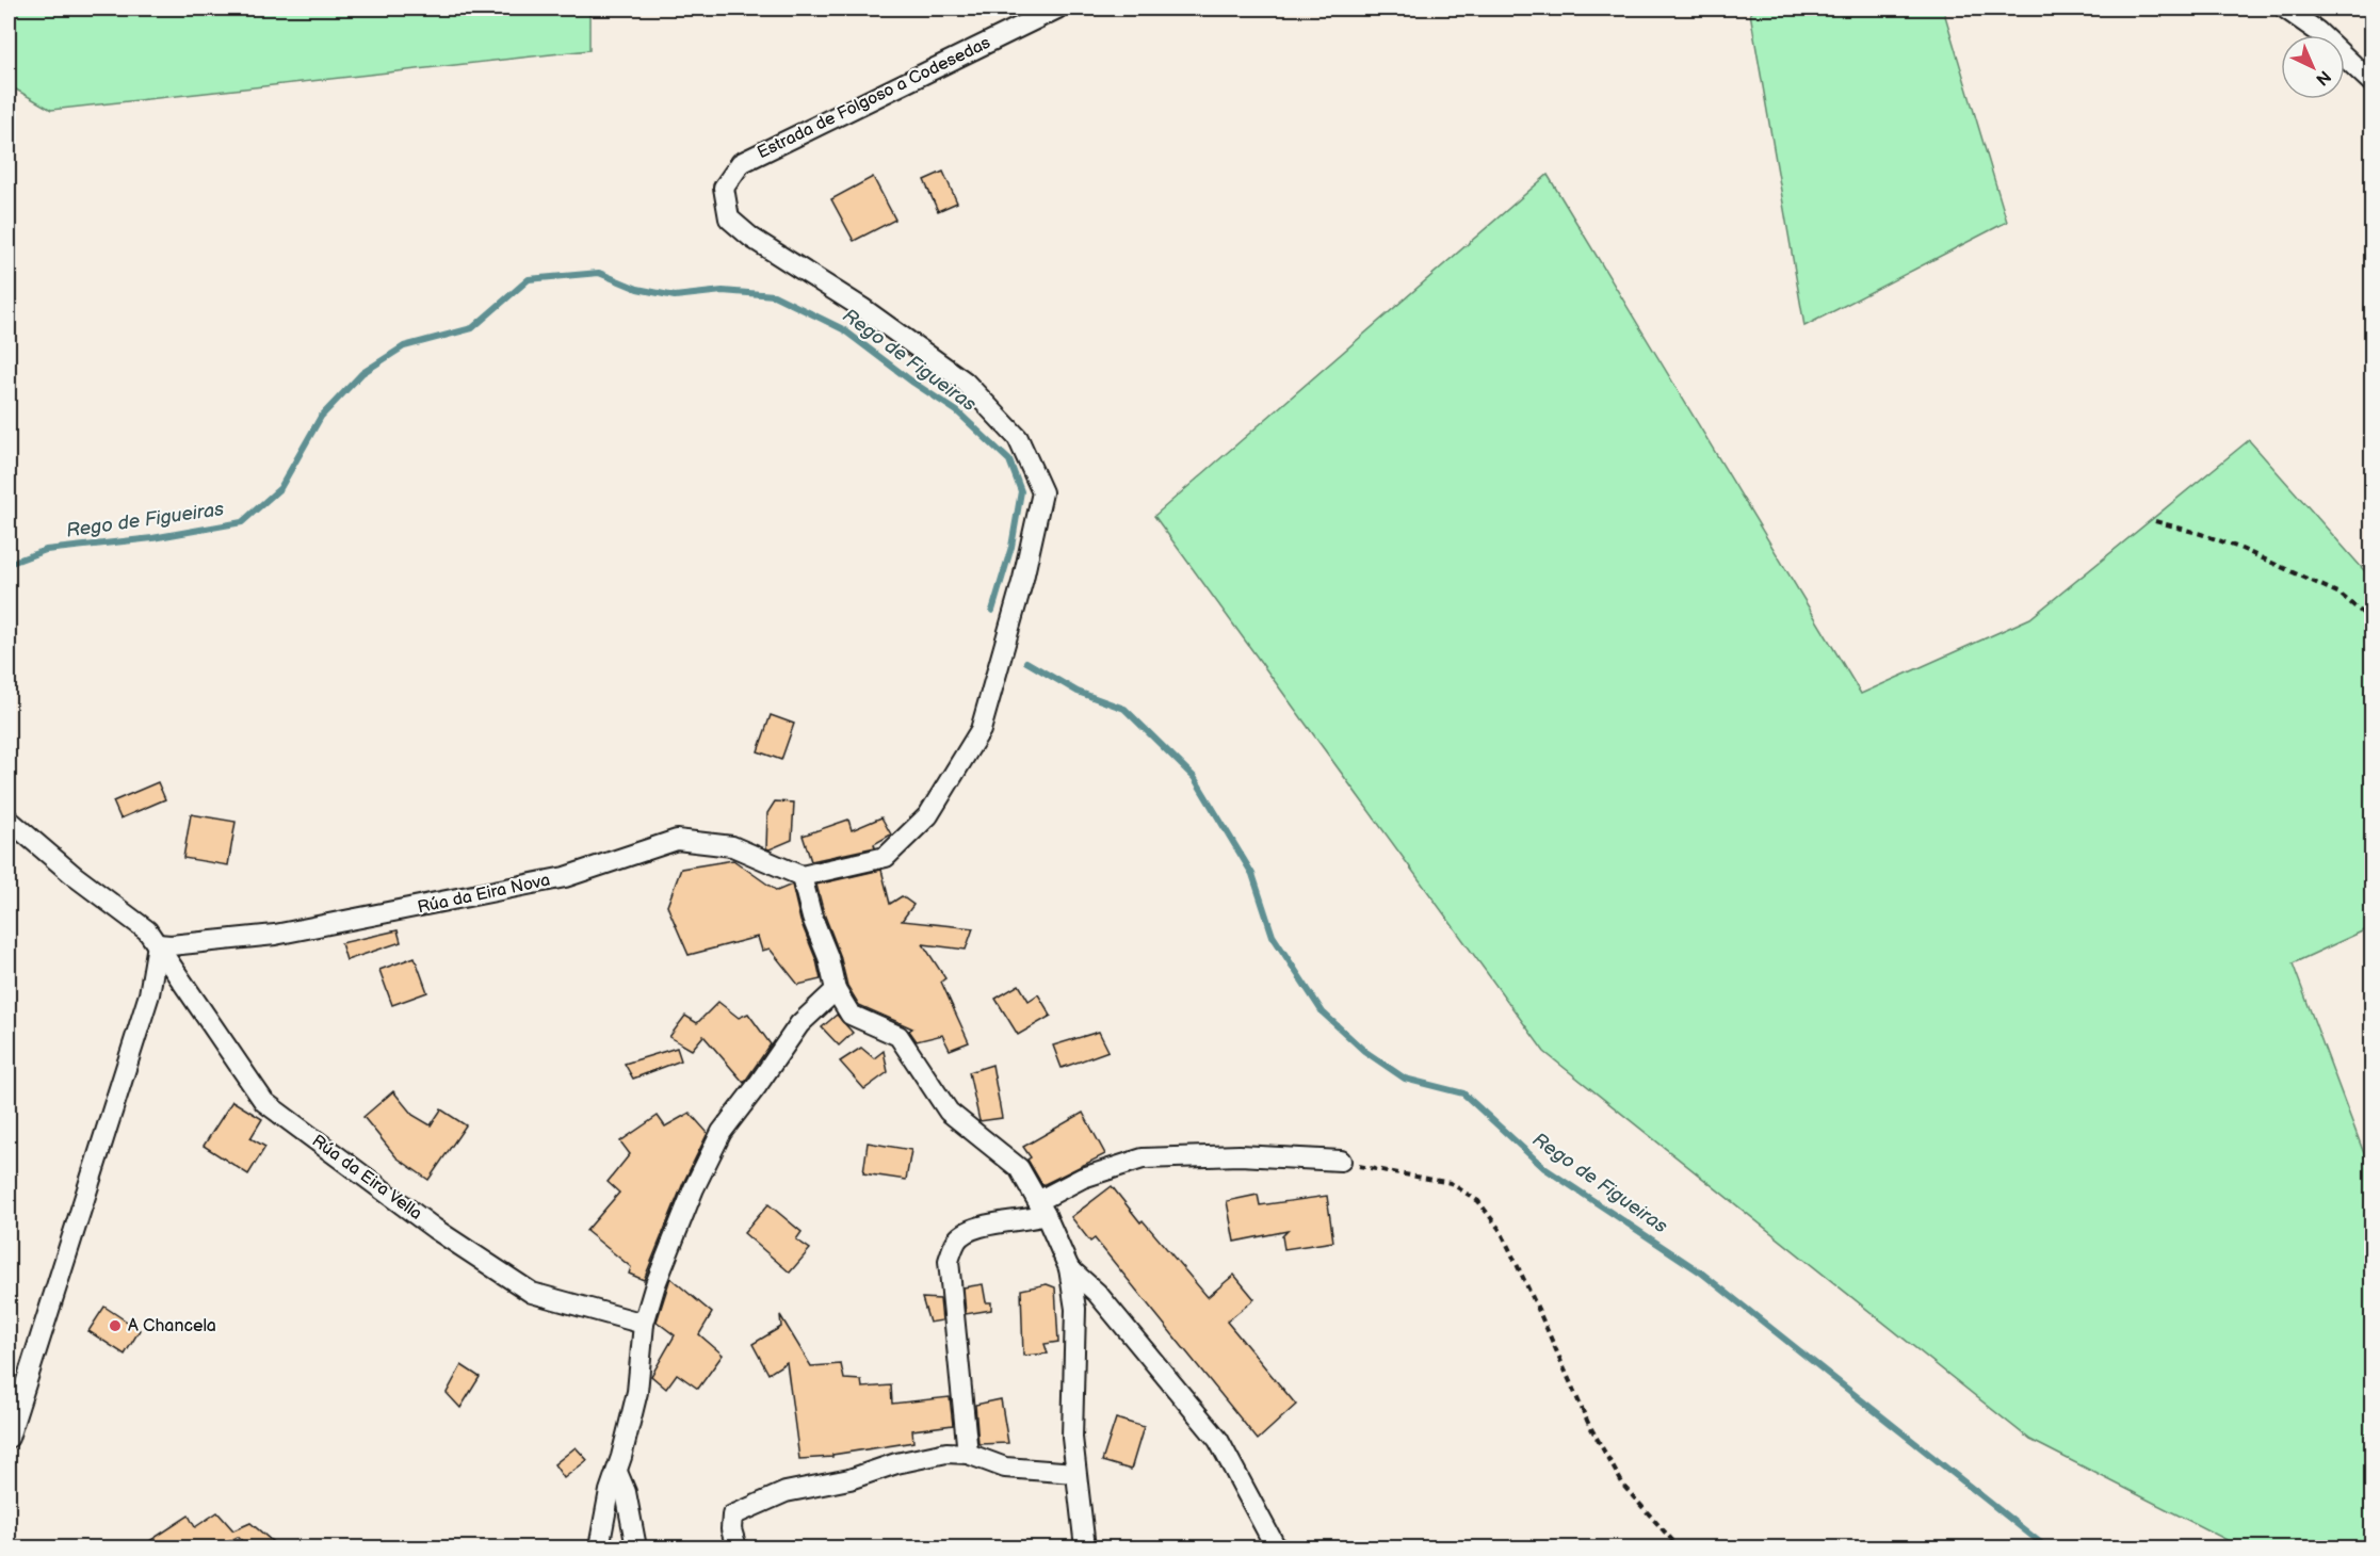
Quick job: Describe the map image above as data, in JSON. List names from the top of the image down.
{
  "streets": {
    "street": ["Estrada de Folgoso a Codesedas", "Rúa da Eira Nova", "Rúa da Eira Vella"]
  },
  "crossings": [
    ["Estrada de Folgoso a Codesedas", "Rúa da Eira Nova"],
    ["Rúa da Eira Nova", "Rúa da Eira Vella"]
  ],
  "water": ["Rego de Figueiras"],
  "places": ["A Chancela"],
  "north": "bottom right"
}
